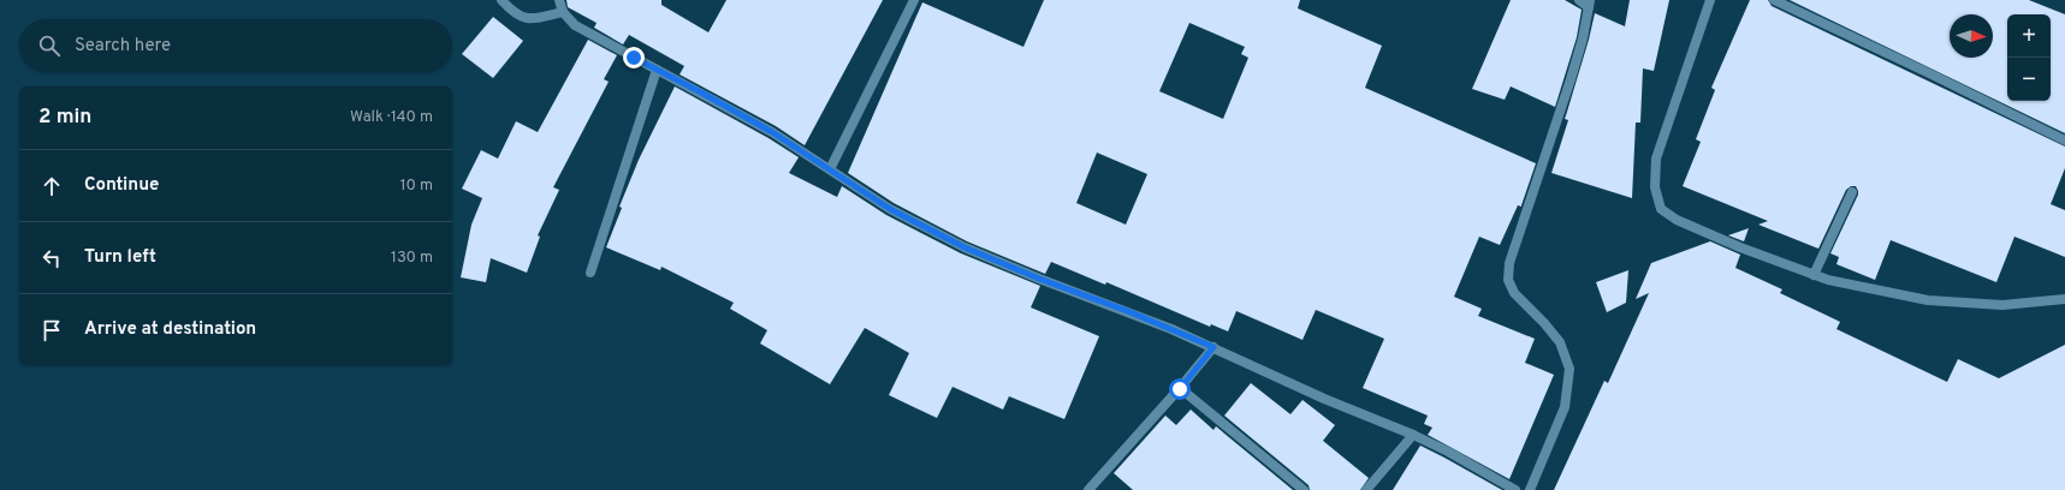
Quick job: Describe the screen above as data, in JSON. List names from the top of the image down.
{
  "north": "right",
  "page": {
    "map_buttons": ["+", "−"],
    "search": "Search here",
    "heading": ["2 min", "Walk · 140 m"],
    "list": [
      ["Continue", "10 m"],
      ["Turn left", "130 m"],
      "Arrive at destination"
    ]
  }
}
